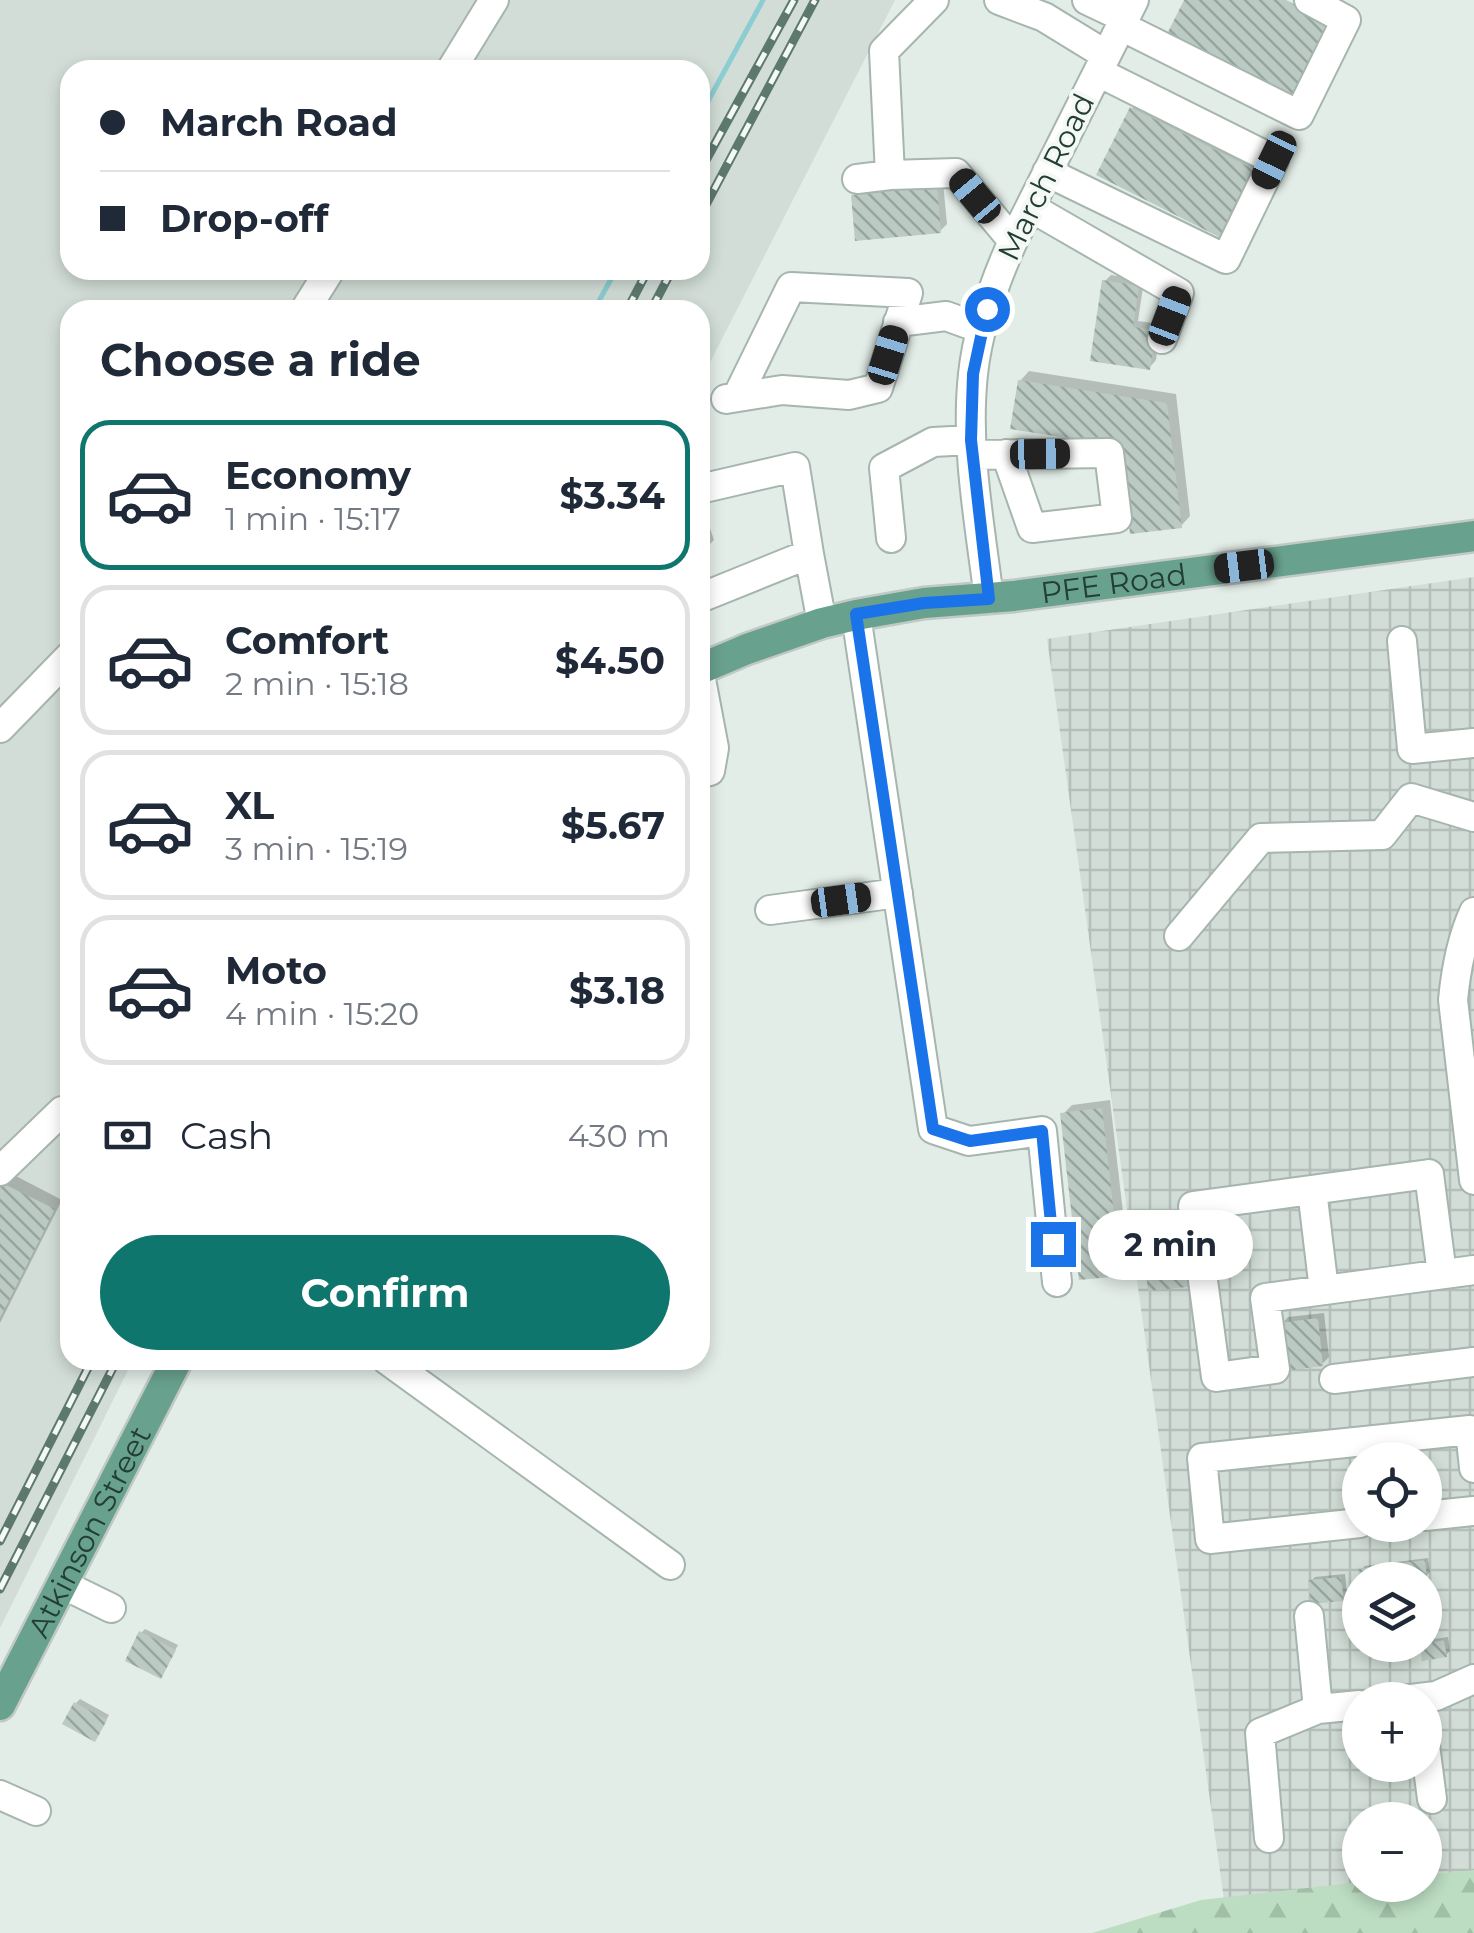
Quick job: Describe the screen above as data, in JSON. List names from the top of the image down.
{
  "streets": {
    "main road": ["PFE Road", "Atkinson Street"],
    "street": ["March Road"]
  },
  "crossings": [
    ["March Road", "PFE Road"]
  ],
  "page": {
    "banner": ["March Road", "Drop-off"],
    "heading": "Choose a ride",
    "list": [
      {
        "name": "Economy",
        "note": "1 min · 15:17",
        "value": "$3.34"
      },
      {
        "name": "Comfort",
        "note": "2 min · 15:18",
        "value": "$4.50"
      },
      {
        "name": "XL",
        "note": "3 min · 15:19",
        "value": "$5.67"
      },
      {
        "name": "Moto",
        "note": "4 min · 15:20",
        "value": "$3.18"
      }
    ],
    "pay": ["Cash", "430 m"],
    "bubble": "2 min",
    "buttons": "Confirm",
    "map_buttons": ["+", "−"]
  }
}
